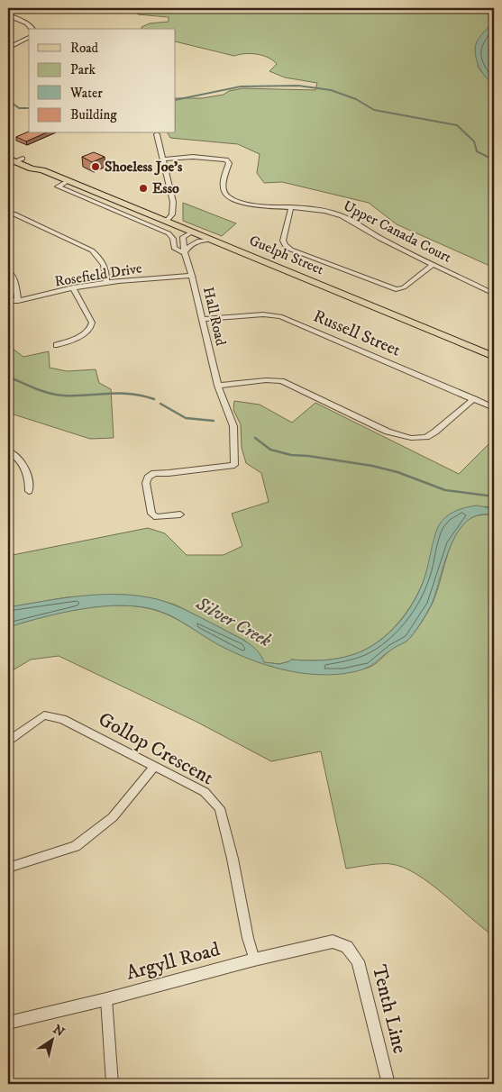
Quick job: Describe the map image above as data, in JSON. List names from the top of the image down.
{
  "streets": {
    "main road": ["Guelph Street"],
    "street": [
      "Upper Canada Court",
      "Rosefield Drive",
      "Hall Road",
      "Russell Street",
      "Gollop Crescent",
      "Argyll Road",
      "Tenth Line"
    ]
  },
  "crossings": [
    ["Guelph Street", "Hall Road"],
    ["Rosefield Drive", "Hall Road"],
    ["Hall Road", "Russell Street"],
    ["Gollop Crescent", "Argyll Road"],
    ["Argyll Road", "Tenth Line"]
  ],
  "water": ["Silver Creek"],
  "places": ["Shoeless Joe's", "Esso"],
  "legend": [
    "Road",
    "Park",
    "Water",
    "Building"
  ],
  "north": "top right"
}
